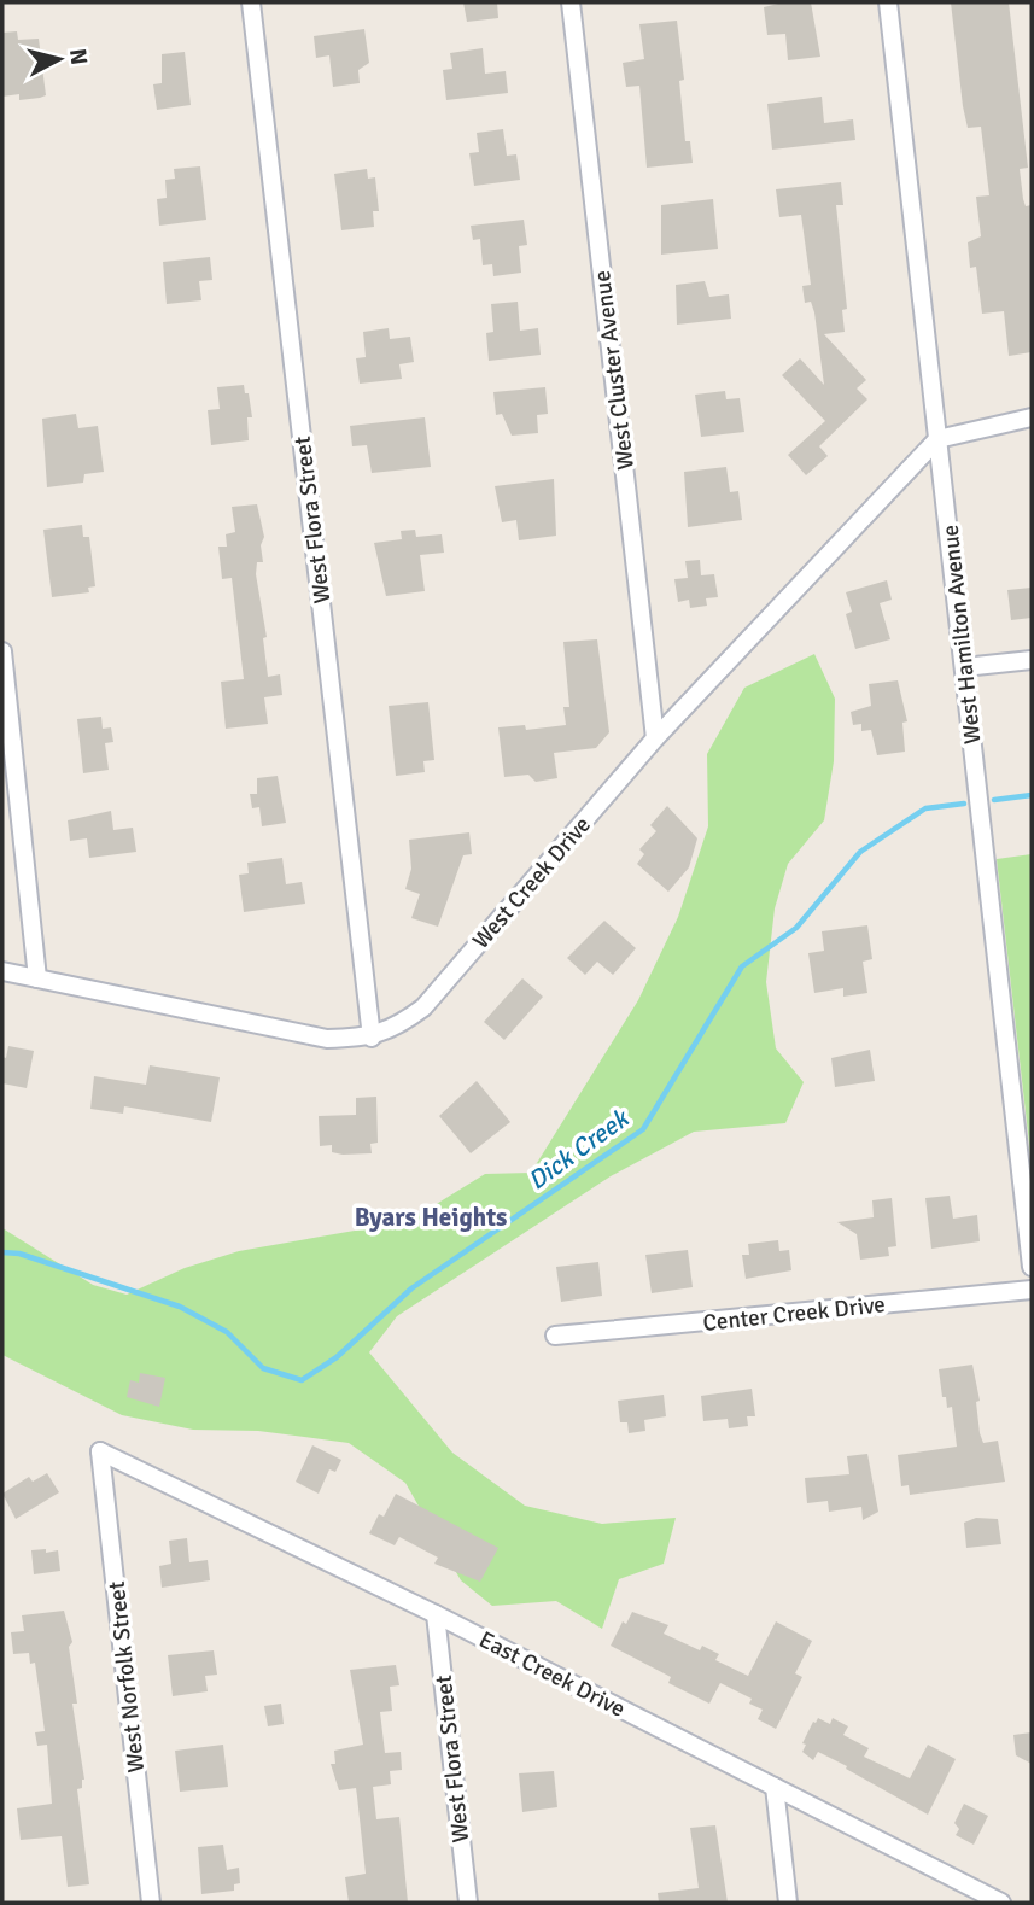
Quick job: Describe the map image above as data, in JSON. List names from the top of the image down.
{
  "streets": {
    "street": [
      "West Cluster Avenue",
      "West Flora Street",
      "West Hamilton Avenue",
      "West Creek Drive",
      "Center Creek Drive",
      "East Creek Drive",
      "West Norfolk Street"
    ]
  },
  "crossings": [
    ["West Cluster Avenue", "West Creek Drive"],
    ["West Flora Street", "West Creek Drive"],
    ["West Flora Street", "East Creek Drive"],
    ["West Hamilton Avenue", "West Creek Drive"],
    ["East Creek Drive", "West Norfolk Street"]
  ],
  "districts": ["Byars Heights"],
  "water": ["Dick Creek"],
  "north": "right"
}
